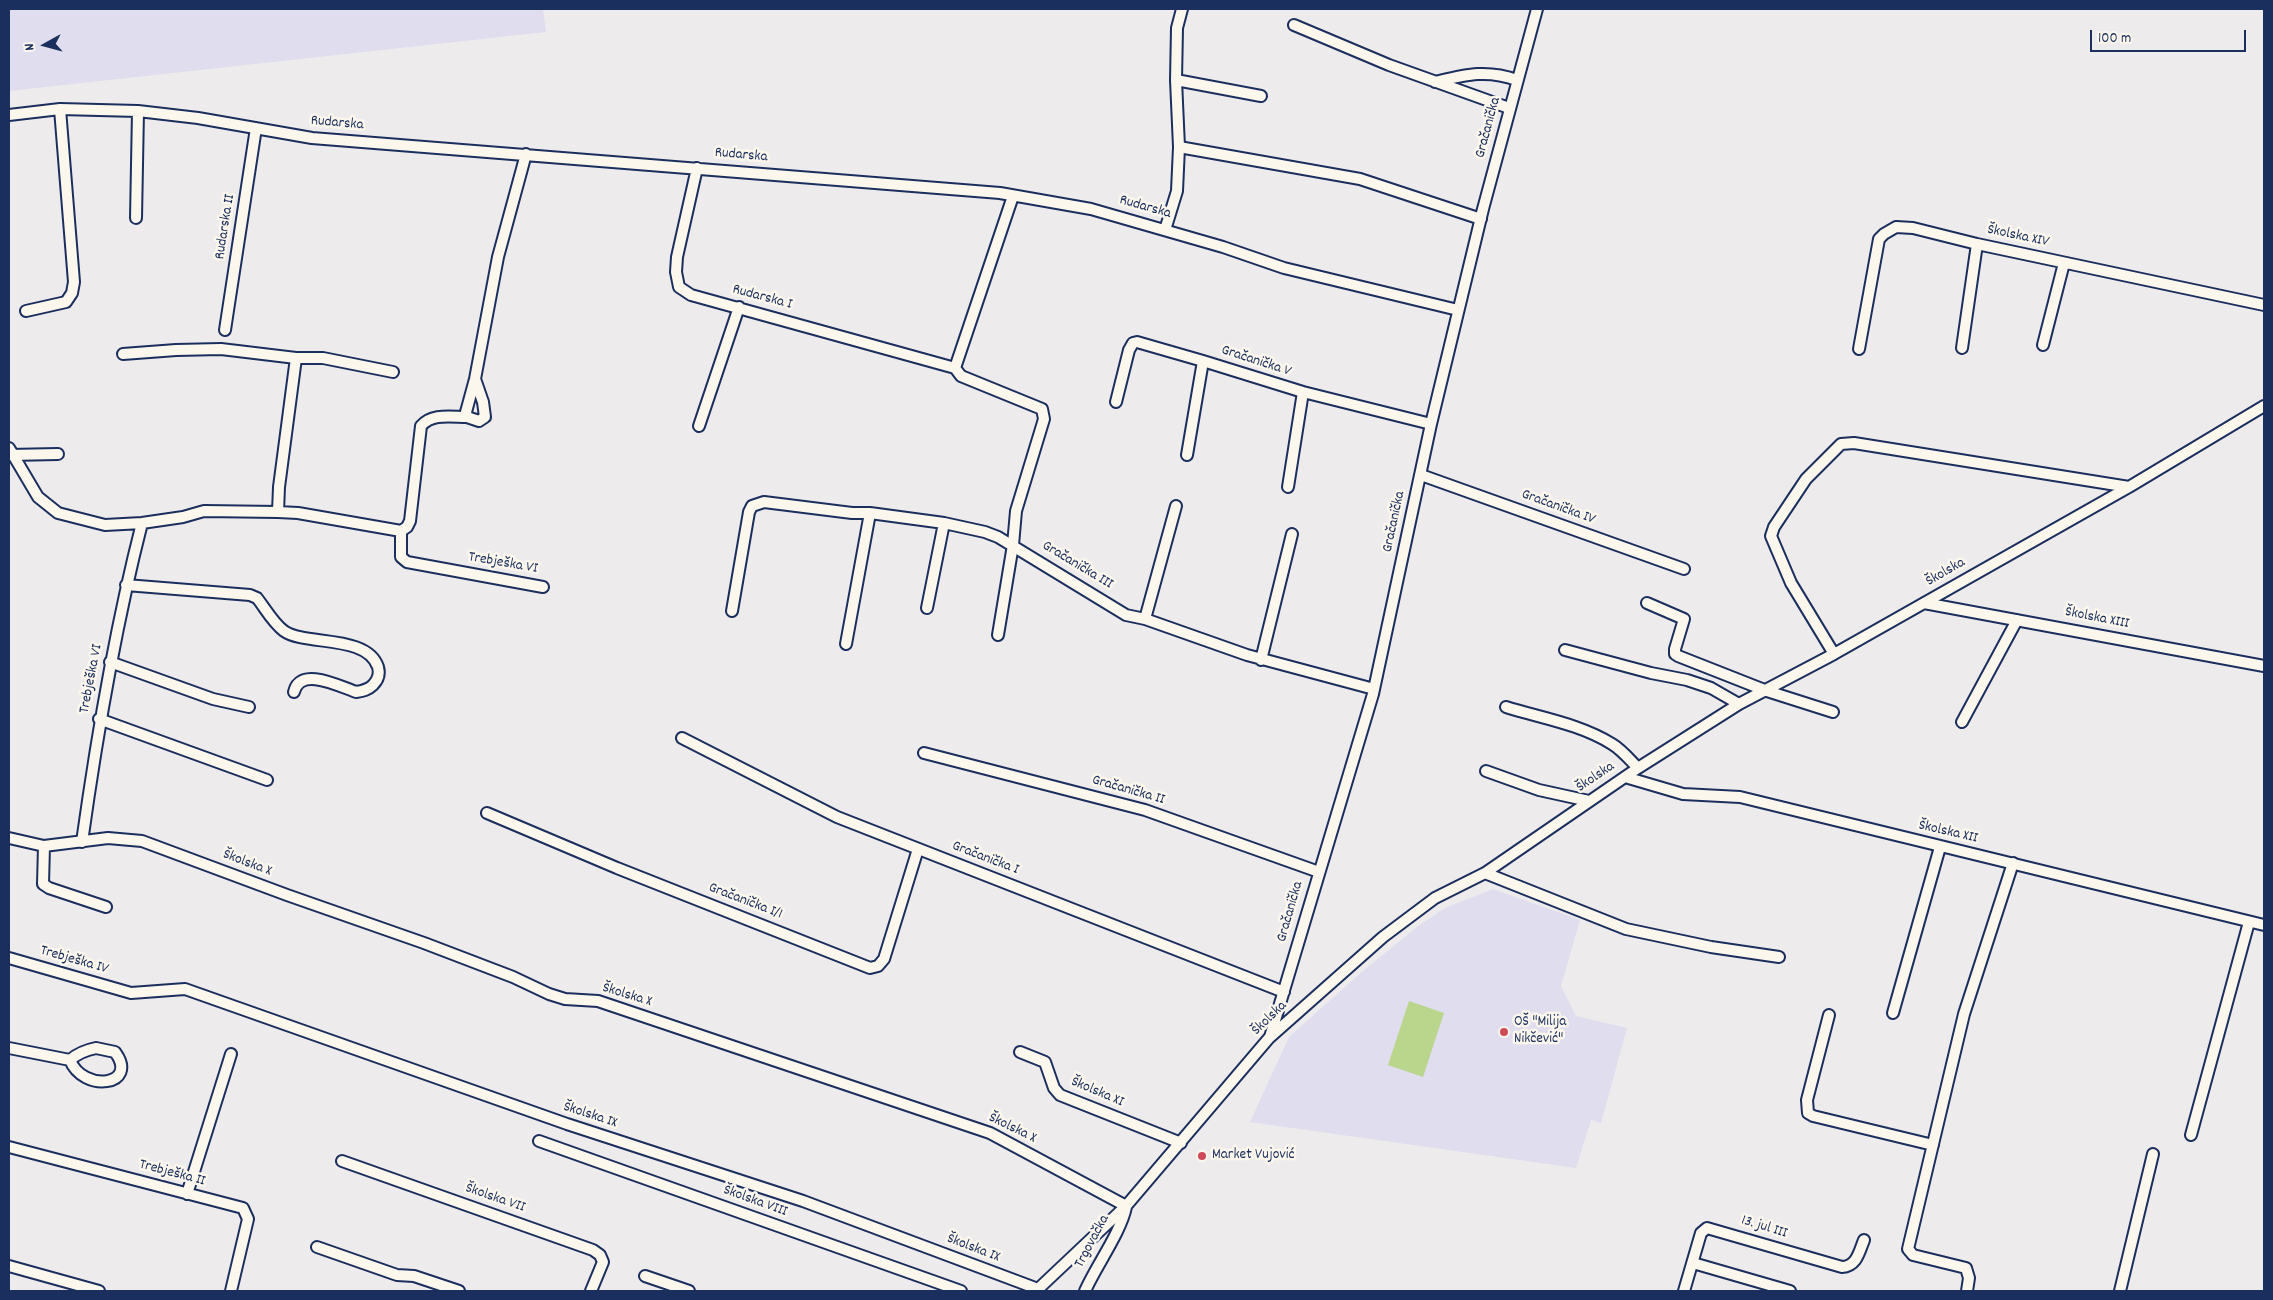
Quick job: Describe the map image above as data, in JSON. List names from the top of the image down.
{
  "streets": {
    "street": [
      "Rudarska",
      "Gračanička",
      "Rudarska II",
      "Školska XIV",
      "Rudarska I",
      "Gračanička V",
      "Gračanička IV",
      "Trebješka VI",
      "Gračanička III",
      "Školska",
      "Školska XIII",
      "Gračanička II",
      "Školska XII",
      "Gračanička I",
      "Školska X",
      "Gračanička I/1",
      "Trebješka IV",
      "Školska XI",
      "Školska IX",
      "Trebješka II",
      "Školska VII",
      "Školska VIII",
      "13. jul III",
      "Trgovačka"
    ]
  },
  "crossings": [
    ["Rudarska", "Gračanička"],
    ["Rudarska", "Rudarska II"],
    ["Rudarska", "Rudarska I"],
    ["Gračanička", "Gračanička V"],
    ["Gračanička", "Gračanička IV"],
    ["Gračanička", "Gračanička III"],
    ["Gračanička", "Školska"],
    ["Gračanička", "Gračanička II"],
    ["Gračanička", "Gračanička I"],
    ["Rudarska I", "Gračanička III"],
    ["Trebješka VI", "Školska X"],
    ["Školska", "Školska XIII"],
    ["Školska", "Školska XII"],
    ["Školska", "Školska X"],
    ["Školska", "Školska XI"],
    ["Školska", "Školska IX"],
    ["Školska", "Trgovačka"],
    ["Gračanička I", "Gračanička I/1"],
    ["Školska X", "Trgovačka"],
    ["Trebješka IV", "Školska IX"]
  ],
  "places": ["OŠ \"Milija Nikčević\"", "Market Vujović"],
  "scale_bar": "100 m",
  "north": "left"
}
